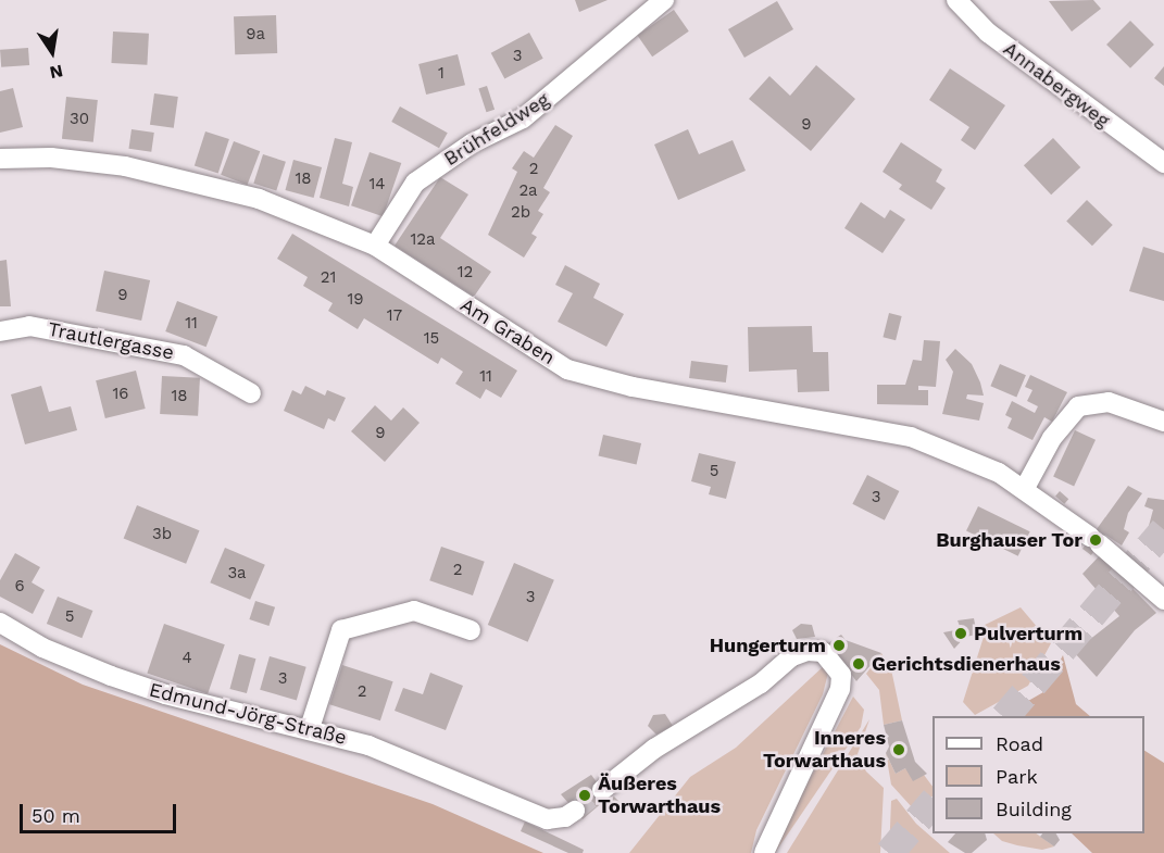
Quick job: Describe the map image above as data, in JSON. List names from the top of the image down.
{
  "streets": {
    "street": [
      "Annabergweg",
      "Brühfeldweg",
      "Am Graben",
      "Trautlergasse",
      "Edmund-Jörg-Straße"
    ]
  },
  "crossings": [
    ["Brühfeldweg", "Am Graben"]
  ],
  "places": [
    "Burghauser Tor",
    "Pulverturm",
    "Hungerturm",
    "Gerichtsdienerhaus",
    "Inneres Torwarthaus",
    "Äußeres Torwarthaus"
  ],
  "house_numbers": [
    "9a",
    "3",
    "1",
    "30",
    "9",
    "2",
    "18",
    "14",
    "2a",
    "2b",
    "12a",
    "12",
    "21",
    "9",
    "19",
    "17",
    "11",
    "15",
    "11",
    "16",
    "18",
    "9",
    "5",
    "3",
    "3b",
    "2",
    "3a",
    "6",
    "3",
    "5",
    "4",
    "3",
    "2"
  ],
  "legend": ["Road", "Park", "Building"],
  "scale_bar": "50 m",
  "north": "bottom"
}
